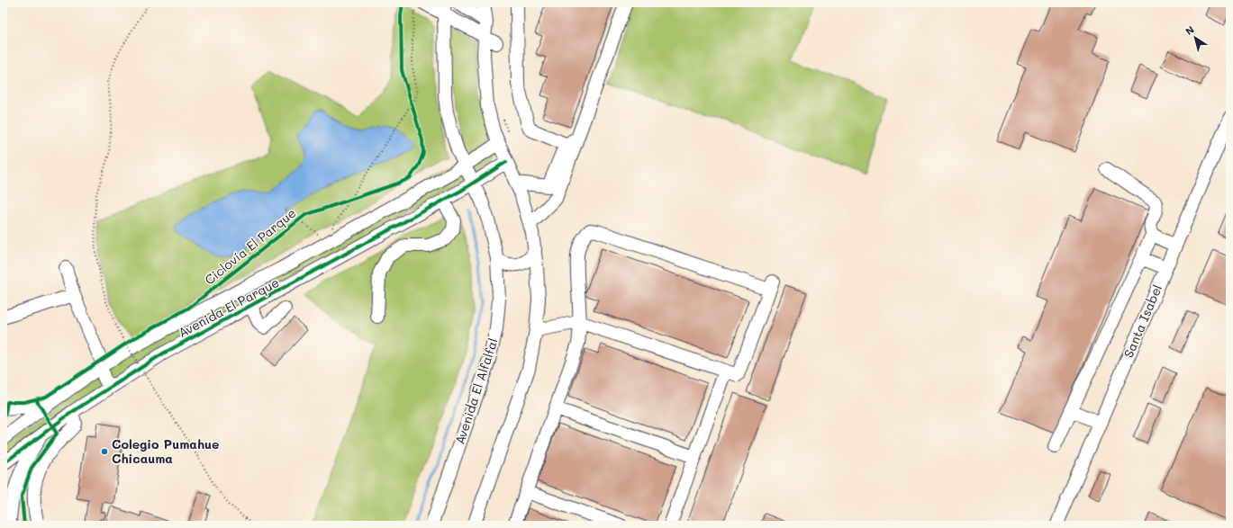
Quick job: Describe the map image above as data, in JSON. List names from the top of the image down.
{
  "streets": {
    "street": ["Avenida El Parque", "Santa Isabel", "Avenida El Alfalfal"],
    "cycle path": ["Ciclovía El Parque"]
  },
  "crossings": [
    ["Avenida El Parque", "Avenida El Alfalfal"]
  ],
  "places": ["Colegio Pumahue Chicauma"],
  "north": "top left"
}
